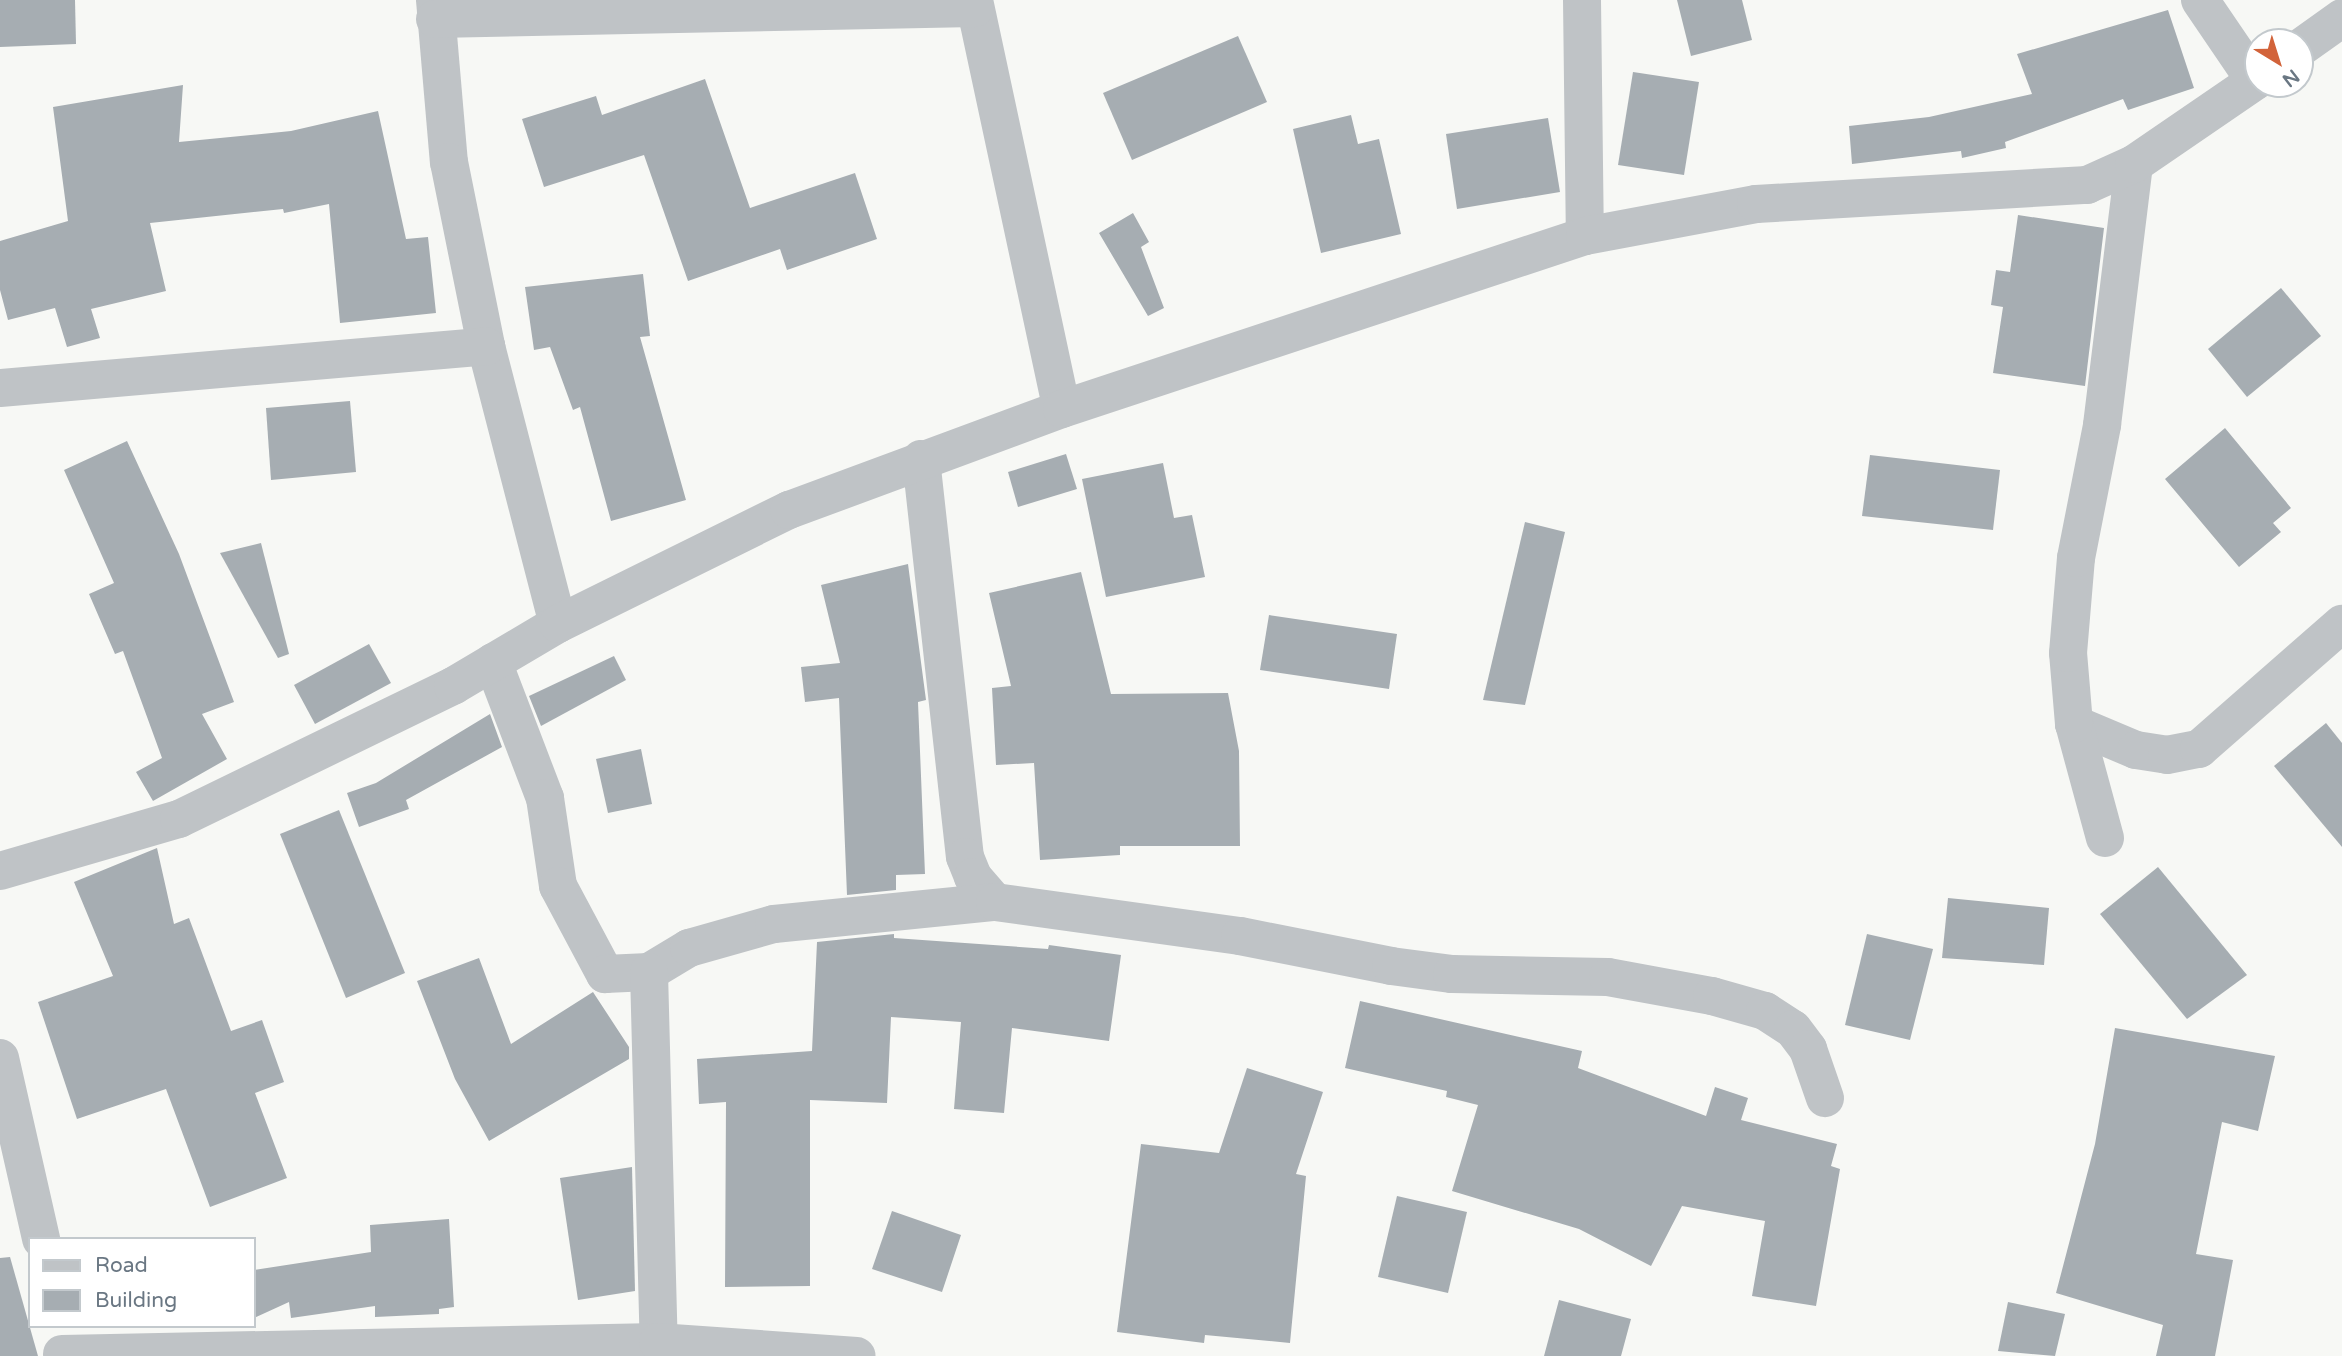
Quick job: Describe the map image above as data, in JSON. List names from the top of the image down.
{
  "legend": ["Road", "Building"],
  "north": "bottom right"
}
